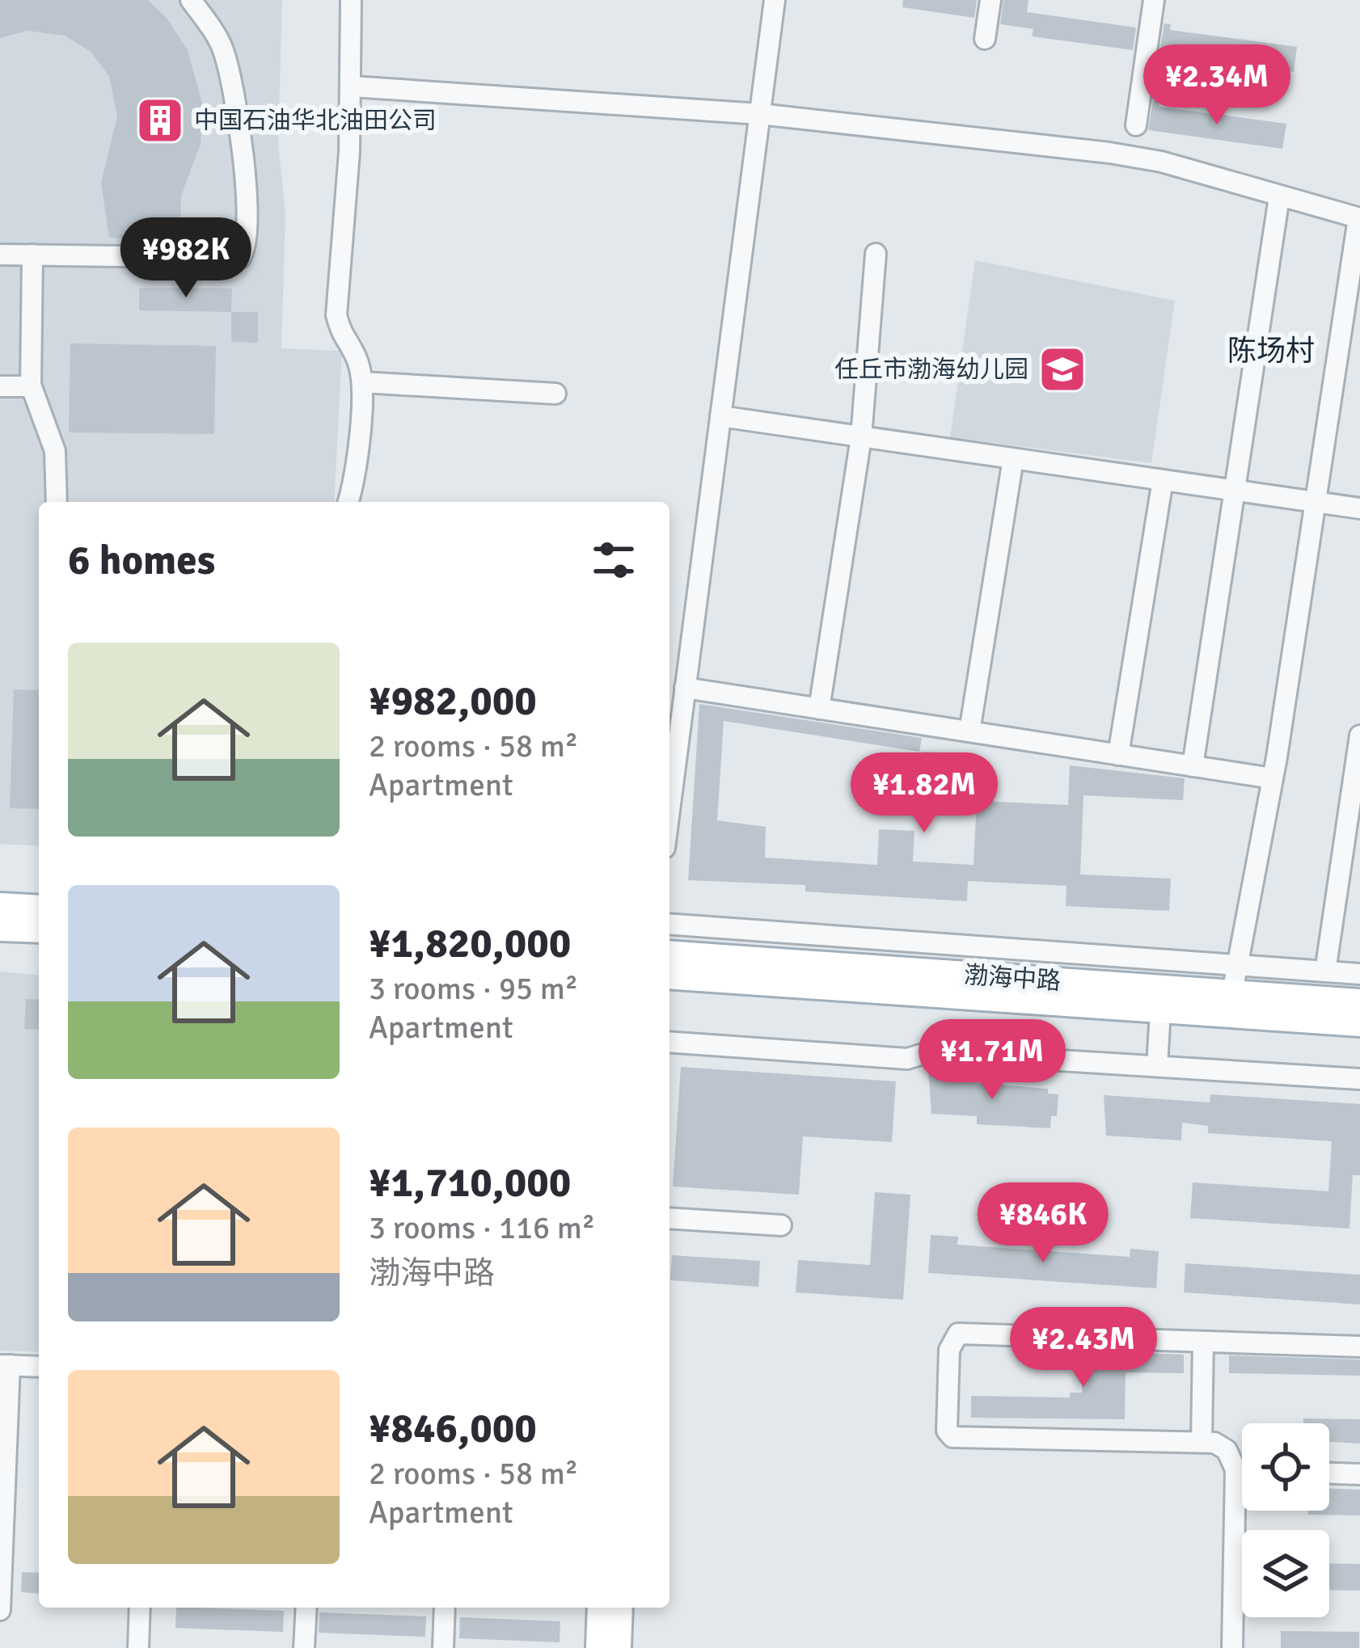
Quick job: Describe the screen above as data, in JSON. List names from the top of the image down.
{
  "streets": {
    "main road": ["渤海中路"]
  },
  "districts": ["陈场村"],
  "places": {
    "building": ["中国石油华北油田公司"],
    "school or university": ["任丘市渤海幼儿园"]
  },
  "page": {
    "price": [
      "¥2.34M",
      "¥982K",
      "¥1.82M",
      "¥1.71M",
      "¥846K",
      "¥2.43M"
    ],
    "heading": "6 homes",
    "list": [
      {
        "name": "¥982,000",
        "note": "2 rooms · 58 m² · Apartment"
      },
      {
        "name": "¥1,820,000",
        "note": "3 rooms · 95 m² · Apartment"
      },
      {
        "name": "¥1,710,000",
        "note": "3 rooms · 116 m² · 渤海中路"
      },
      {
        "name": "¥846,000",
        "note": "2 rooms · 58 m² · Apartment"
      }
    ]
  }
}
